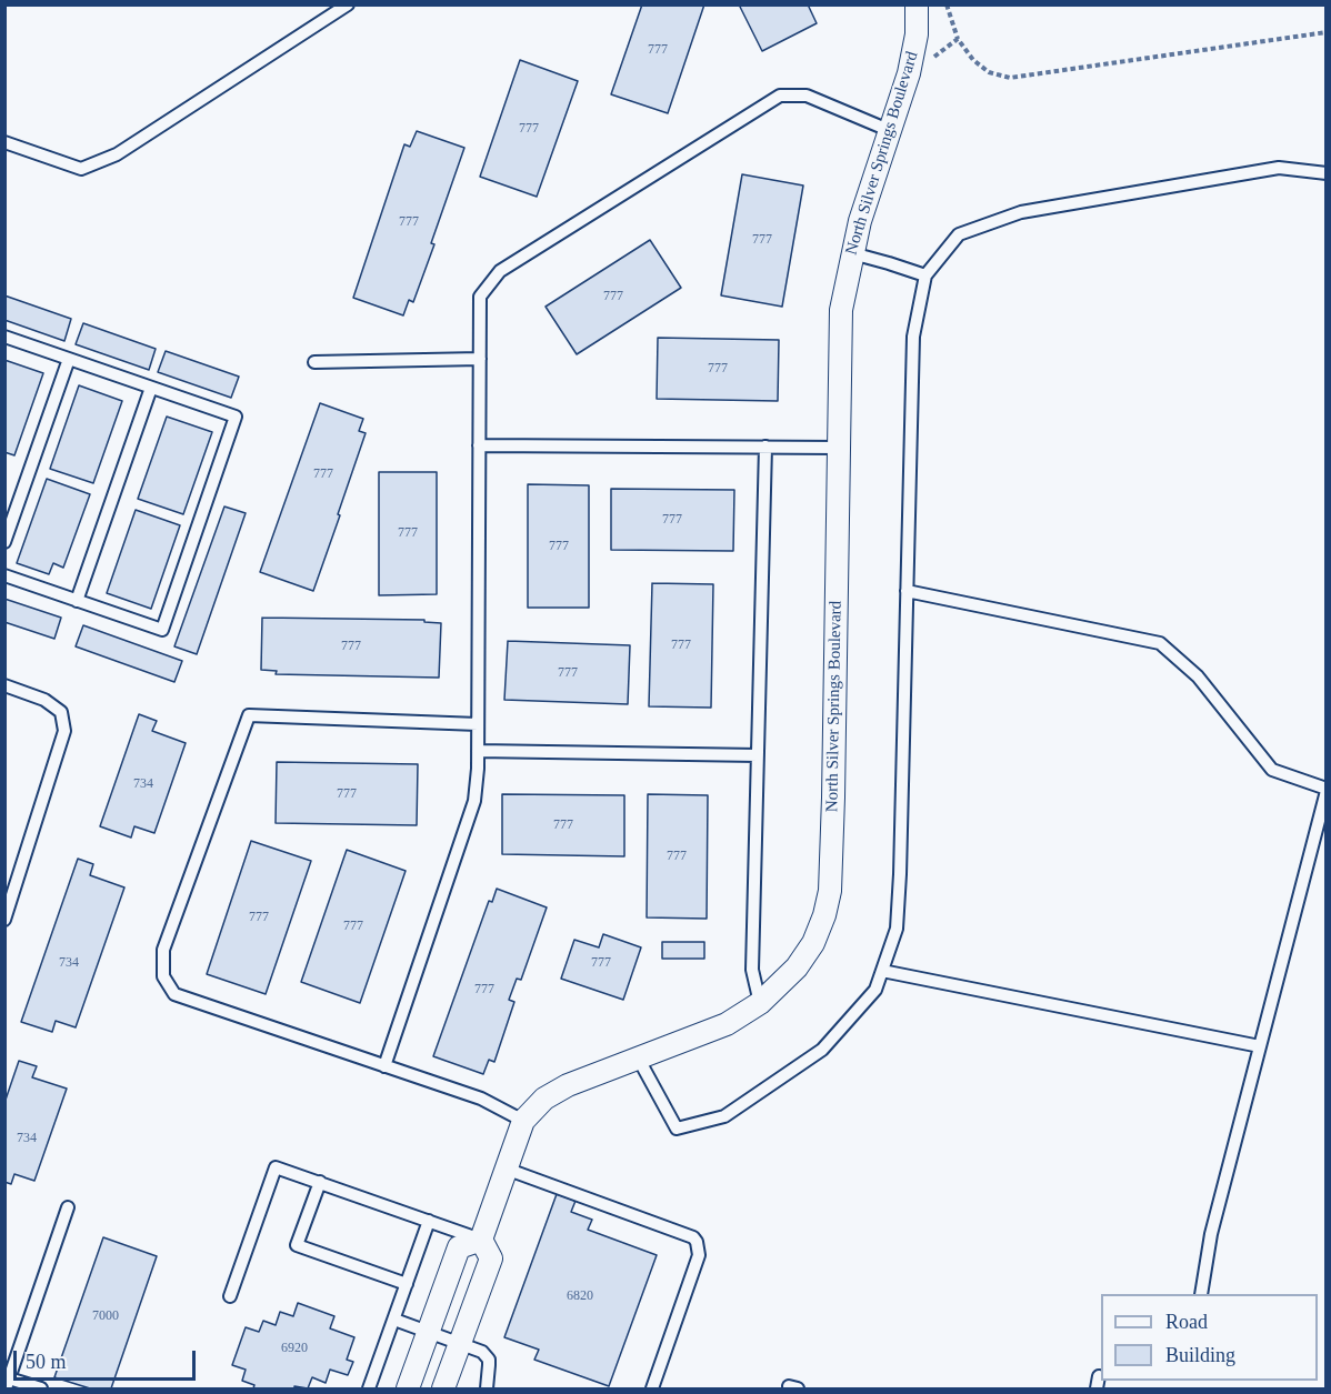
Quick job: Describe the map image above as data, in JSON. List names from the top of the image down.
{
  "streets": {
    "street": ["North Silver Springs Boulevard"]
  },
  "house_numbers": [
    "777",
    "777",
    "777",
    "777",
    "777",
    "777",
    "777",
    "777",
    "777",
    "777",
    "777",
    "777",
    "777",
    "734",
    "777",
    "777",
    "777",
    "777",
    "777",
    "734",
    "777",
    "777",
    "734",
    "6820",
    "7000",
    "6920"
  ],
  "legend": ["Road", "Building"],
  "scale_bar": "50 m"
}
